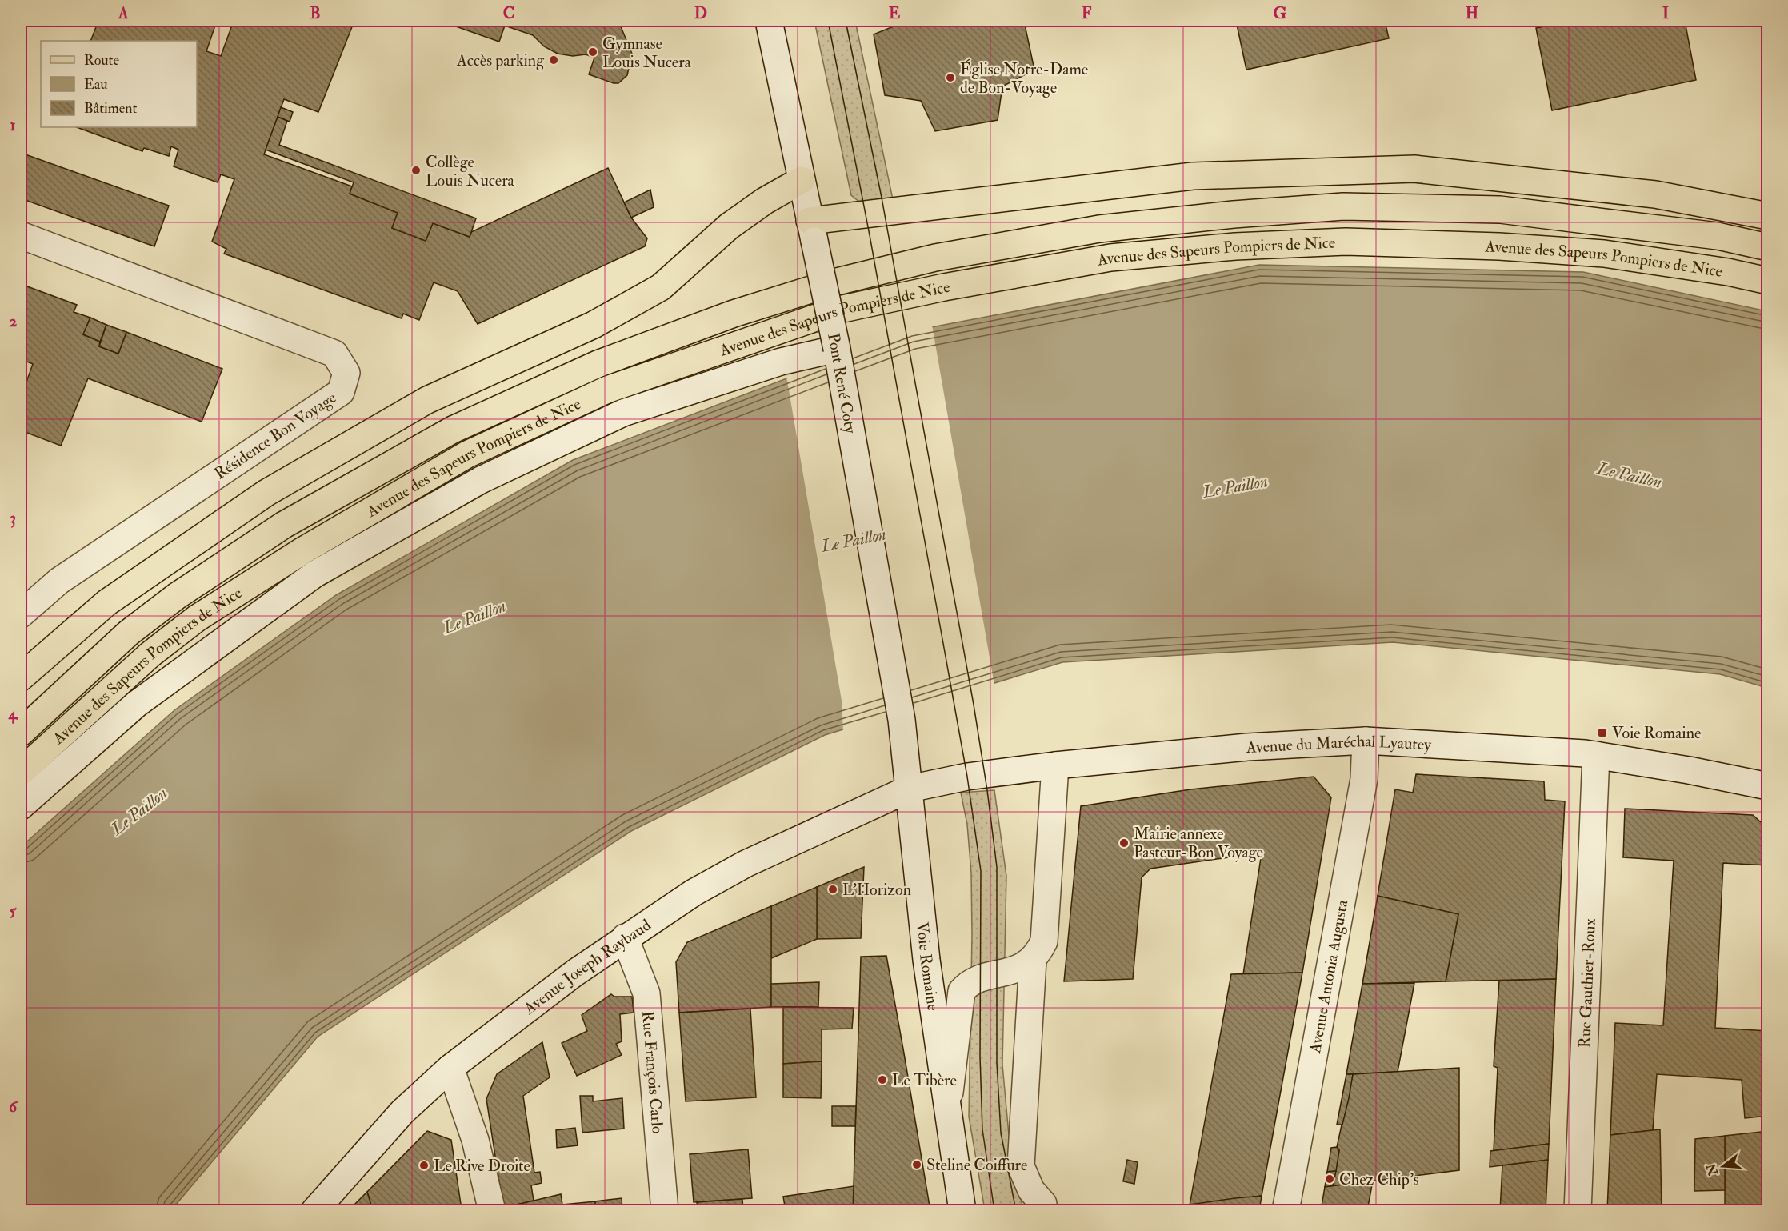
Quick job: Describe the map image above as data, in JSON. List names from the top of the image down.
{
  "streets": {
    "main road": [
      "Avenue des Sapeurs Pompiers de Nice",
      "Pont René Coty",
      "Résidence Bon Voyage",
      "Avenue du Maréchal Lyautey",
      "Voie Romaine",
      "Avenue Joseph Raybaud",
      "Avenue Antonia Augusta",
      "Rue Gauthier-Roux",
      "Rue François Carlo"
    ]
  },
  "crossings": [
    ["Pont René Coty", "Voie Romaine"],
    ["Avenue du Maréchal Lyautey", "Voie Romaine"],
    ["Avenue du Maréchal Lyautey", "Avenue Joseph Raybaud"],
    ["Avenue du Maréchal Lyautey", "Avenue Antonia Augusta"],
    ["Avenue du Maréchal Lyautey", "Rue Gauthier-Roux"],
    ["Voie Romaine", "Avenue Joseph Raybaud"],
    ["Avenue Joseph Raybaud", "Rue François Carlo"]
  ],
  "water": ["Le Paillon"],
  "places": {
    "other": [
      "Gymnase Louis Nucera",
      "Accès parking",
      "Église Notre-Dame de Bon-Voyage",
      "Collège Louis Nucera",
      "Mairie annexe Pasteur-Bon Voyage",
      "L'Horizon",
      "Le Tibère",
      "Steline Coiffure",
      "Le Rive Droite",
      "Chez Chip's"
    ],
    "transit": ["Voie Romaine"]
  },
  "legend": ["Route", "Eau", "Bâtiment"],
  "north": "left",
  "grid": {
    "columns": [
      "A",
      "B",
      "C",
      "D",
      "E",
      "F",
      "G",
      "H",
      "I"
    ],
    "rows": [
      "1",
      "2",
      "3",
      "4",
      "5",
      "6"
    ]
  }
}
